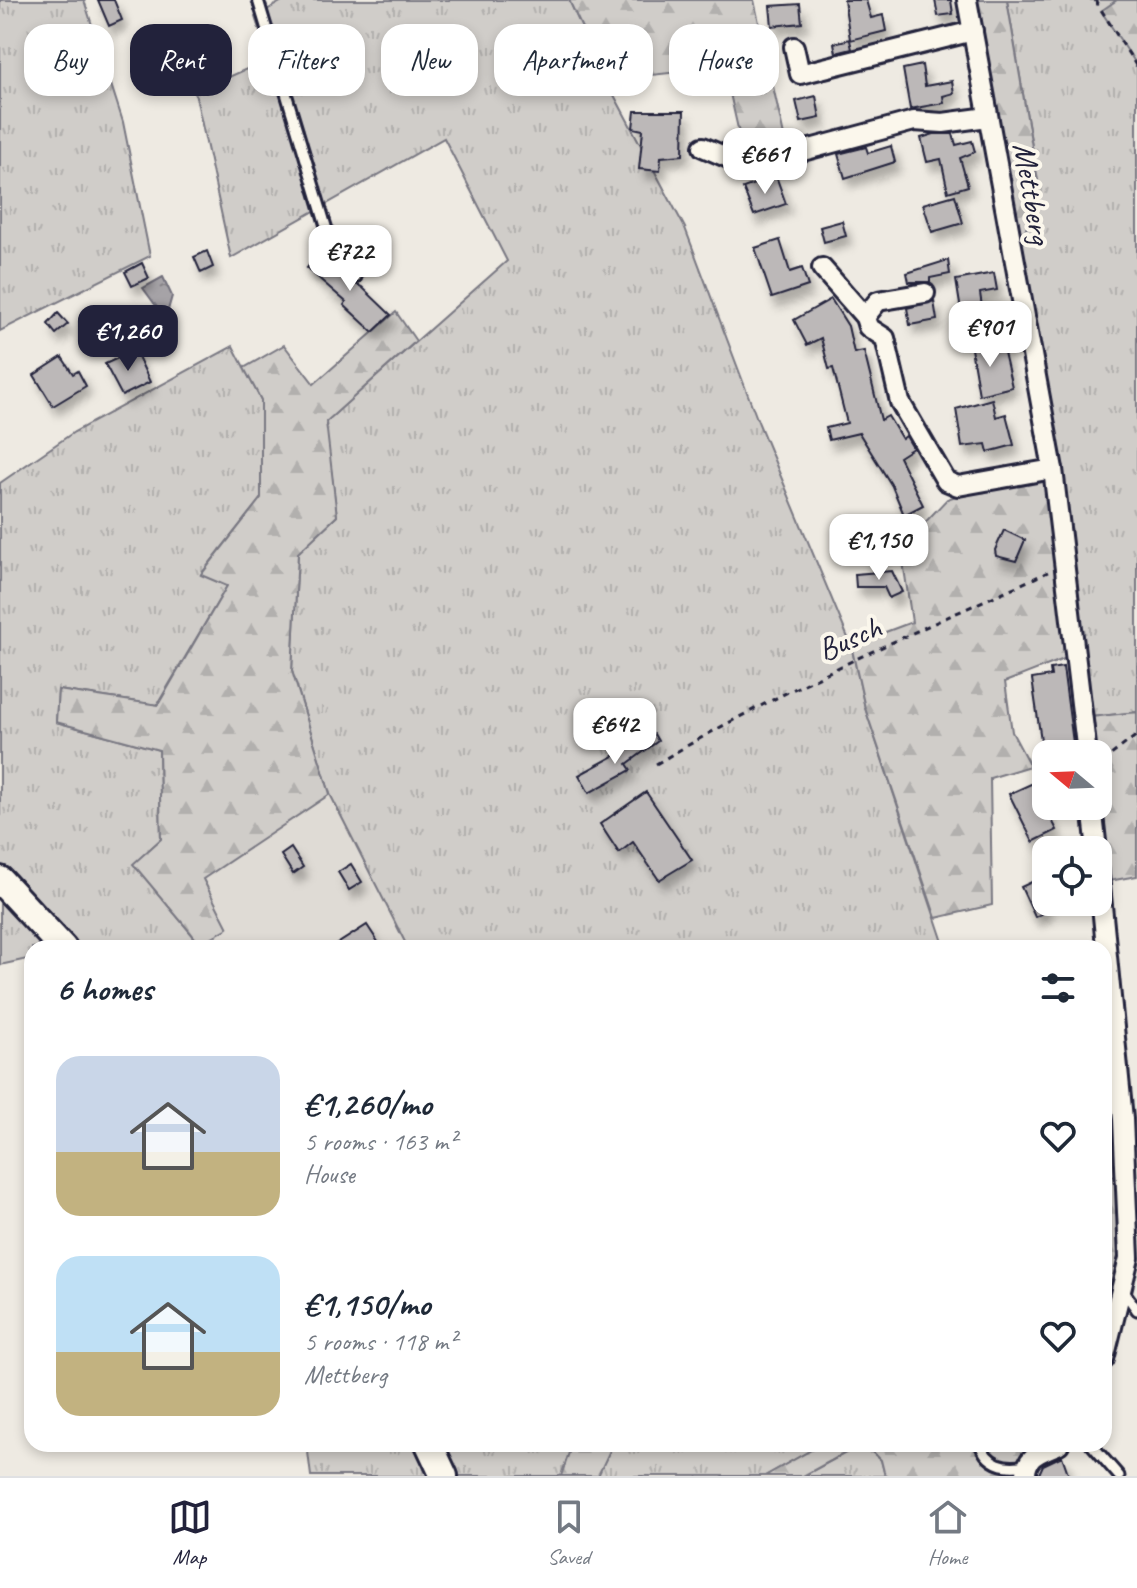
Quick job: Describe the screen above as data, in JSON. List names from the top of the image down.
{
  "streets": {
    "street": ["Mettberg"],
    "path": ["Busch"]
  },
  "crossings": [
    ["Mettberg", "Busch"]
  ],
  "north": "left",
  "page": {
    "chip": [
      "Buy",
      "Rent",
      "Filters",
      "New",
      "Apartment",
      "House"
    ],
    "price": [
      "€661",
      "€722",
      "€901",
      "€1,260",
      "€1,150",
      "€642"
    ],
    "heading": "6 homes",
    "list": [
      {
        "name": "€1,260/mo",
        "note": "5 rooms · 163 m² · House"
      },
      {
        "name": "€1,150/mo",
        "note": "5 rooms · 118 m² · Mettberg"
      }
    ],
    "tabs": ["Map", "Saved", "Home"]
  }
}
